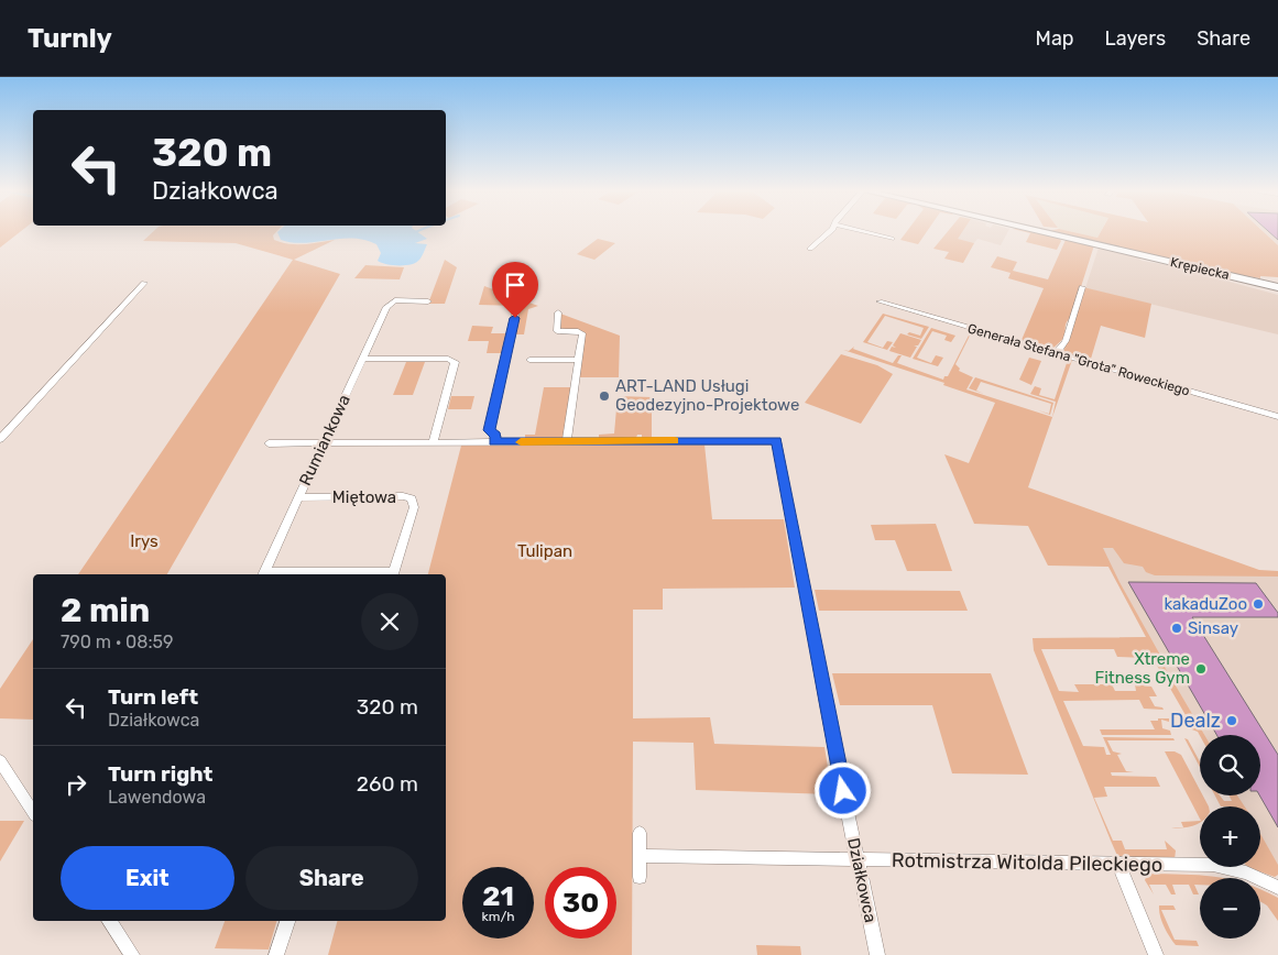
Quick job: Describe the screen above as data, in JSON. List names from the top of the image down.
{
  "streets": {
    "street": [
      "Krępiecka",
      "Generała Stefana \"Grota\" Roweckiego",
      "Rumiankowa",
      "Miętowa",
      "Rotmistrza Witolda Pileckiego",
      "Działkowca"
    ]
  },
  "crossings": [
    ["Rumiankowa", "Miętowa"],
    ["Rotmistrza Witolda Pileckiego", "Działkowca"]
  ],
  "parks": ["Irys", "Tulipan"],
  "places": [
    "ART-LAND Usługi Geodezyjno-Projektowe",
    "kakaduZoo",
    "Sinsay",
    "Xtreme Fitness Gym",
    "Dealz"
  ],
  "page": {
    "header": "Turnly",
    "nav": ["Map", "Layers", "Share"],
    "turn": ["320 m", "Działkowca"],
    "heading": ["2 min", "790 m · 08:59"],
    "list": [
      {
        "name": "Turn left",
        "note": "Działkowca",
        "value": "320 m"
      },
      {
        "name": "Turn right",
        "note": "Lawendowa",
        "value": "260 m"
      }
    ],
    "map_buttons": ["+", "−"],
    "buttons": ["Exit", "Share"],
    "speed": "21 km/h",
    "limit": "30"
  }
}
